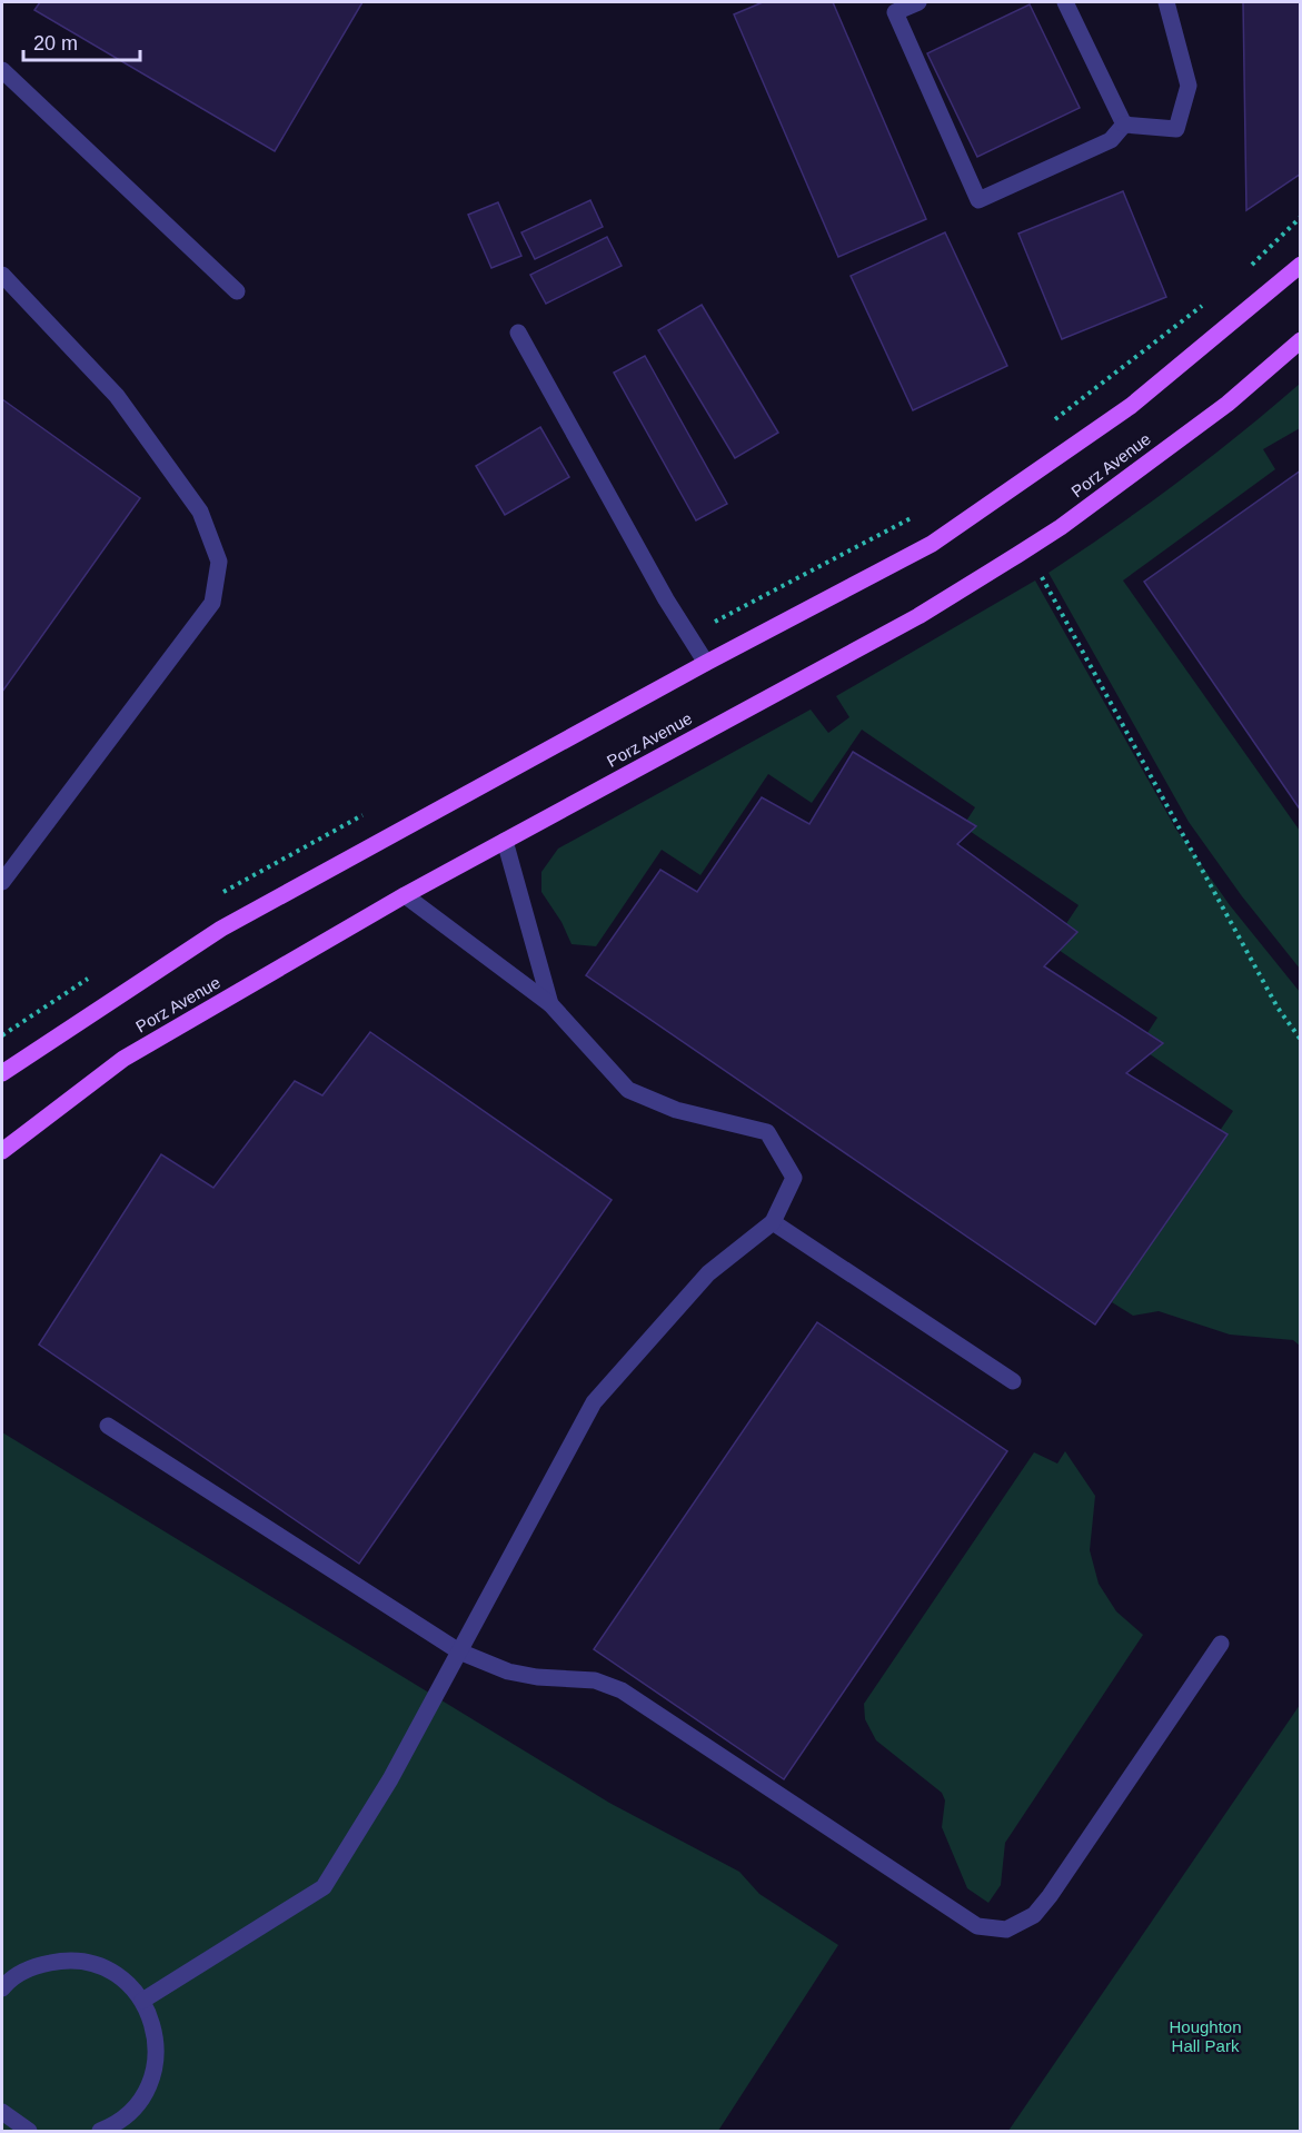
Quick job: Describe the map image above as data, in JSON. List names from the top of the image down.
{
  "streets": {
    "main road": ["Porz Avenue"]
  },
  "parks": ["Houghton Hall Park"],
  "scale_bar": "20 m"
}
